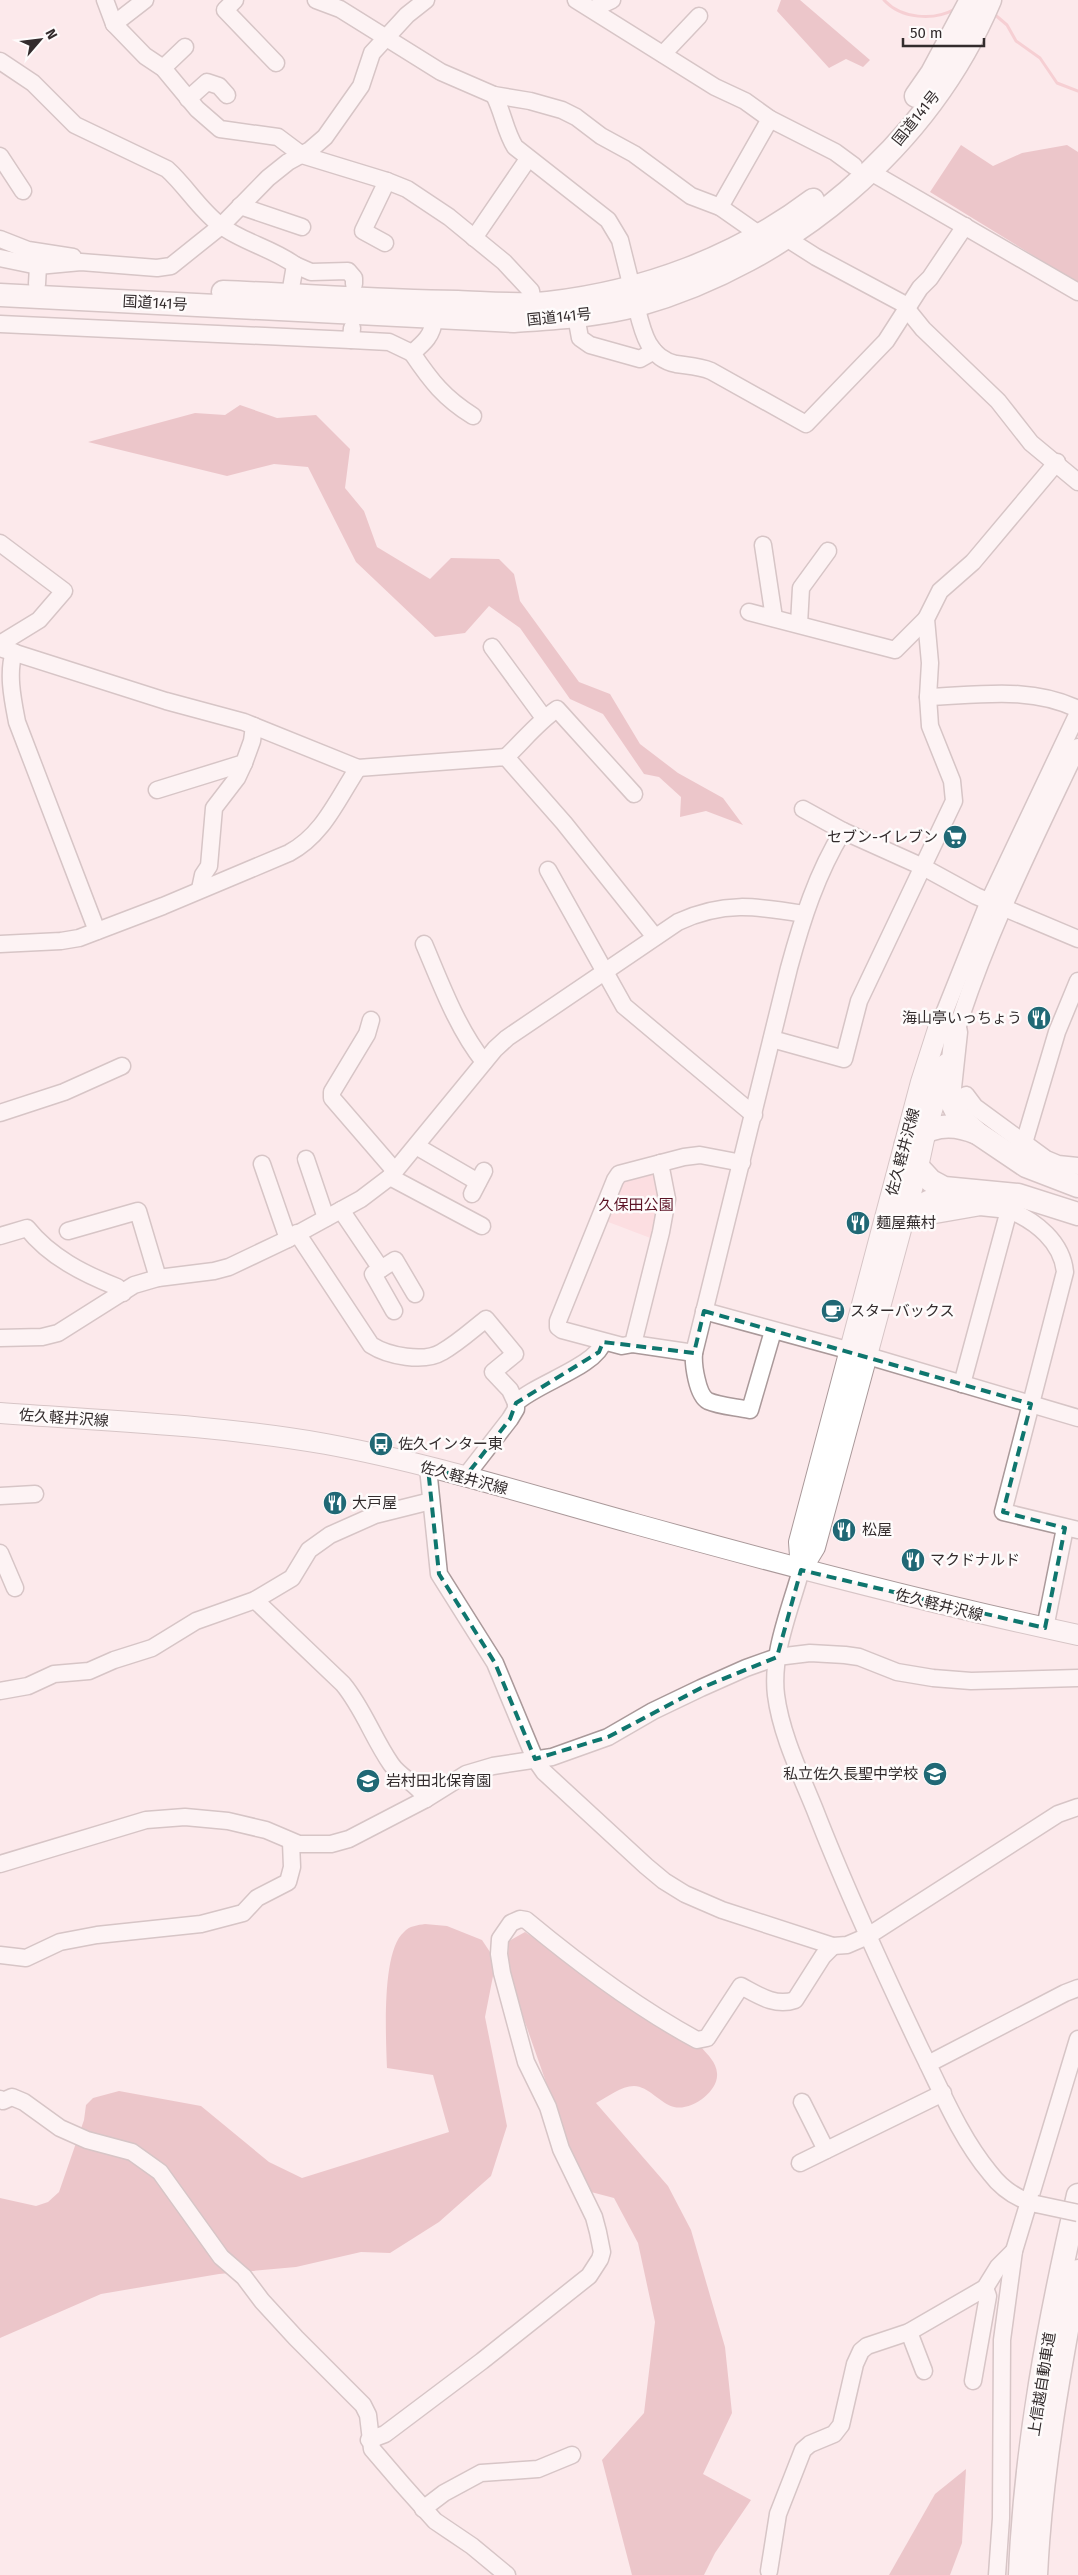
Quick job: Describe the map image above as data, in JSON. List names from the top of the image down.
{
  "streets": {
    "highway": ["国道141号", "上信越自動車道"],
    "main road": ["佐久軽井沢線"]
  },
  "parks": ["久保田公園"],
  "places": {
    "supermarket": ["セブン-イレブン"],
    "restaurant": [
      "海山亭いっちょう",
      "麺屋蕪村",
      "大戸屋",
      "松屋",
      "マクドナルド"
    ],
    "cafe": ["スターバックス"],
    "bus stop": ["佐久インター東"],
    "school or university": ["私立佐久長聖中学校", "岩村田北保育園"]
  },
  "scale_bar": "50 m",
  "north": "top right"
}
